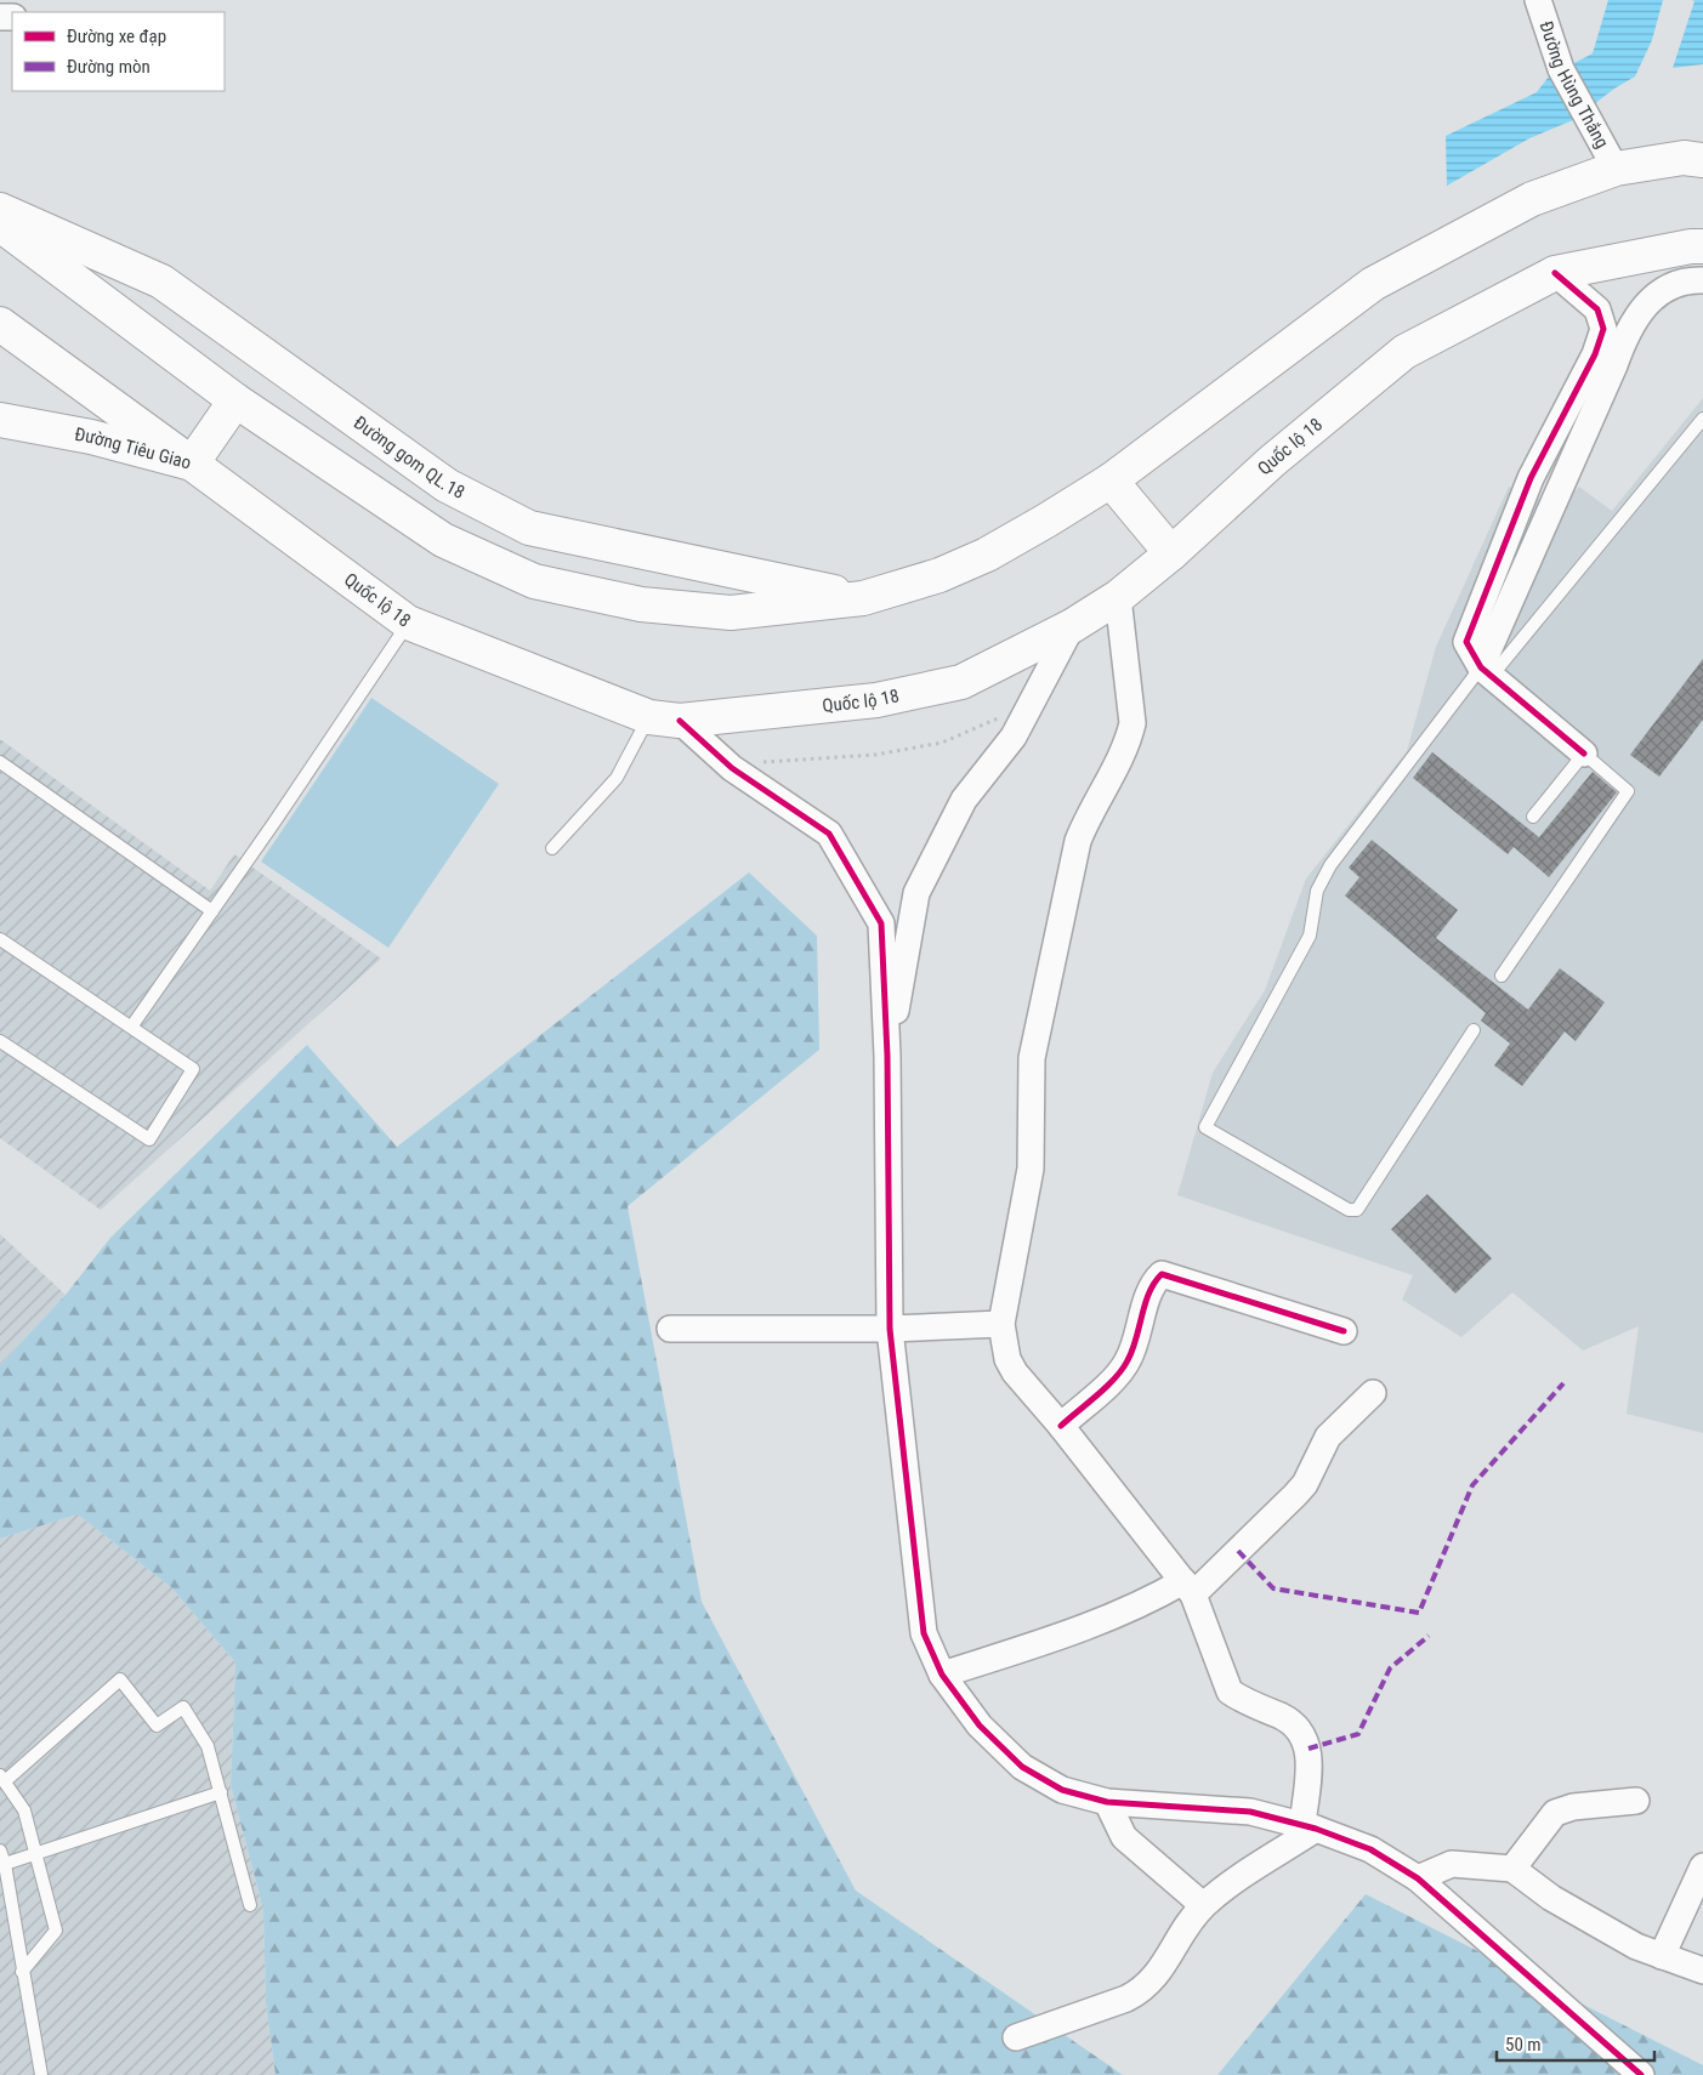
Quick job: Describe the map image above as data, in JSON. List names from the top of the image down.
{
  "streets": {
    "main road": ["Đường Tiêu Giao", "Quốc lộ 18", "Đường gom QL.18"],
    "street": ["Đường Hùng Thắng"]
  },
  "crossings": [
    ["Đường Tiêu Giao", "Quốc lộ 18"]
  ],
  "legend": ["Đường xe đạp", "Đường mòn"],
  "scale_bar": "50 m"
}
